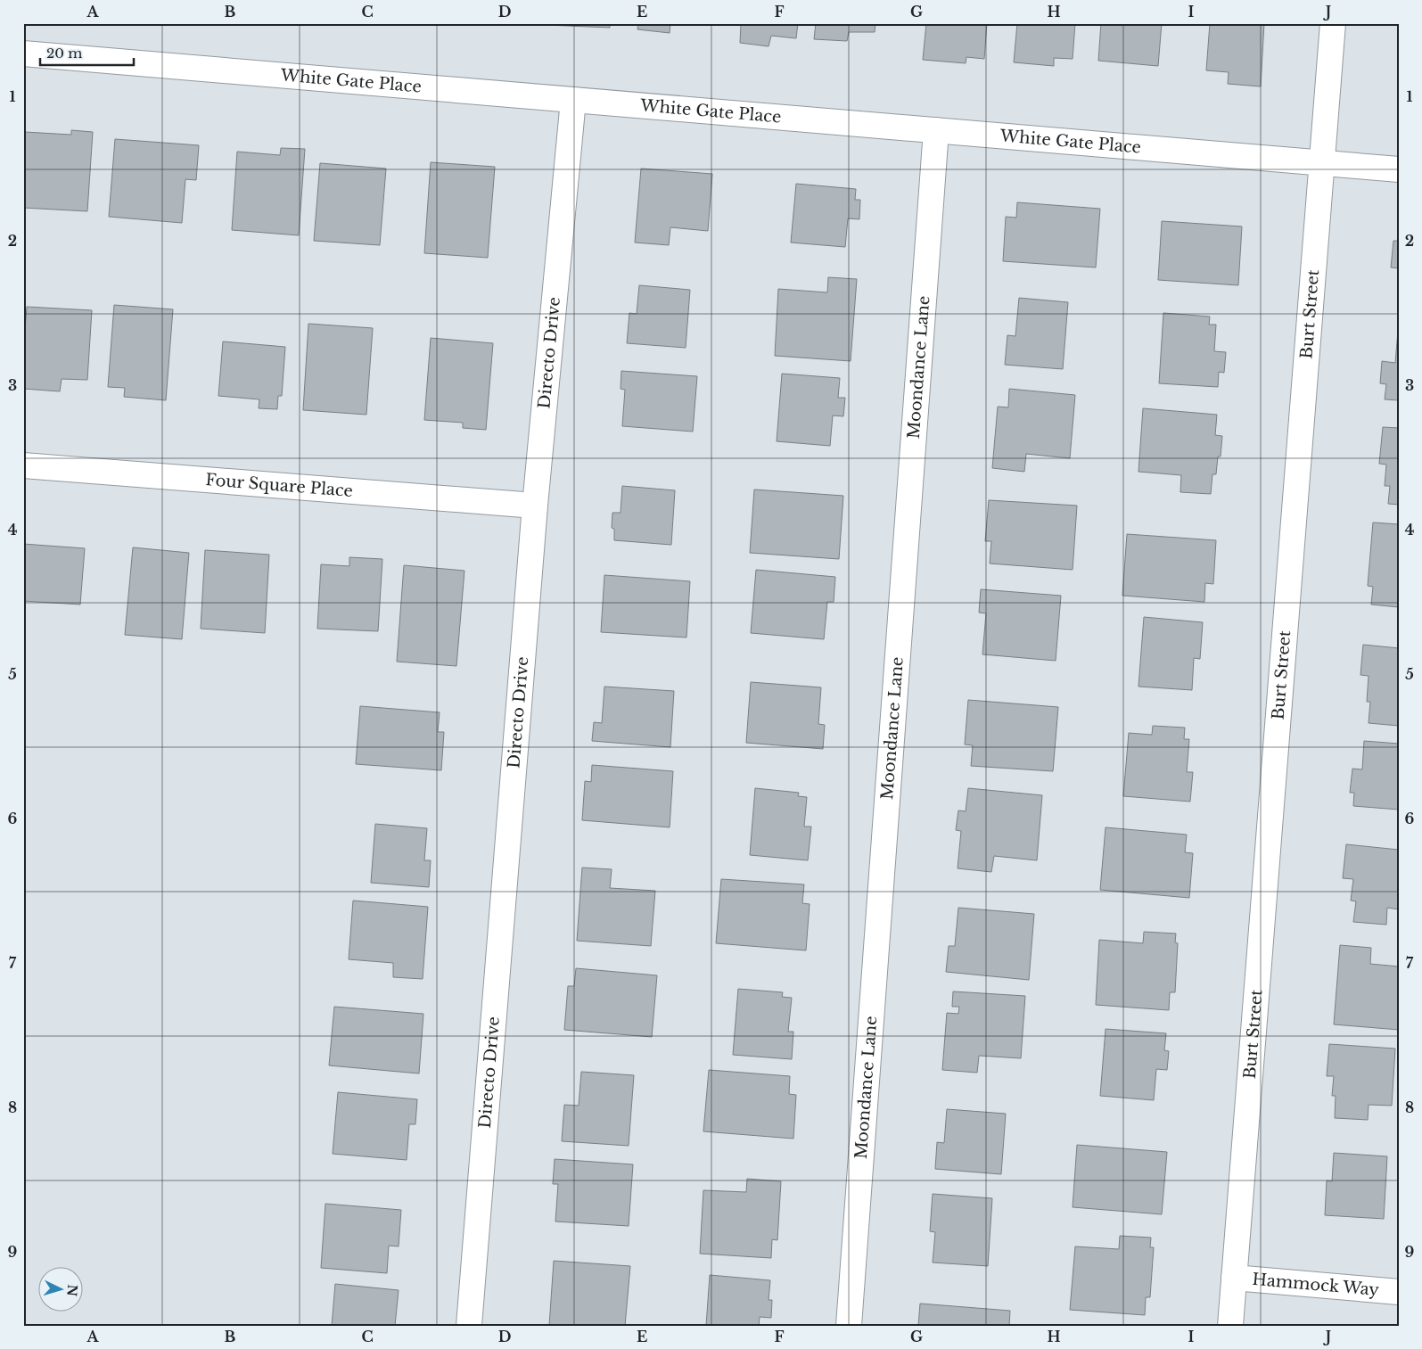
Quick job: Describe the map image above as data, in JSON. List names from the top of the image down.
{
  "streets": {
    "street": [
      "White Gate Place",
      "Burt Street",
      "Directo Drive",
      "Moondance Lane",
      "Four Square Place",
      "Hammock Way"
    ]
  },
  "crossings": [
    ["White Gate Place", "Burt Street"],
    ["White Gate Place", "Directo Drive"],
    ["White Gate Place", "Moondance Lane"],
    ["Burt Street", "Hammock Way"],
    ["Directo Drive", "Four Square Place"]
  ],
  "scale_bar": "20 m",
  "north": "right",
  "grid": {
    "columns": [
      "A",
      "B",
      "C",
      "D",
      "E",
      "F",
      "G",
      "H",
      "I",
      "J"
    ],
    "rows": [
      "1",
      "2",
      "3",
      "4",
      "5",
      "6",
      "7",
      "8",
      "9"
    ]
  }
}
